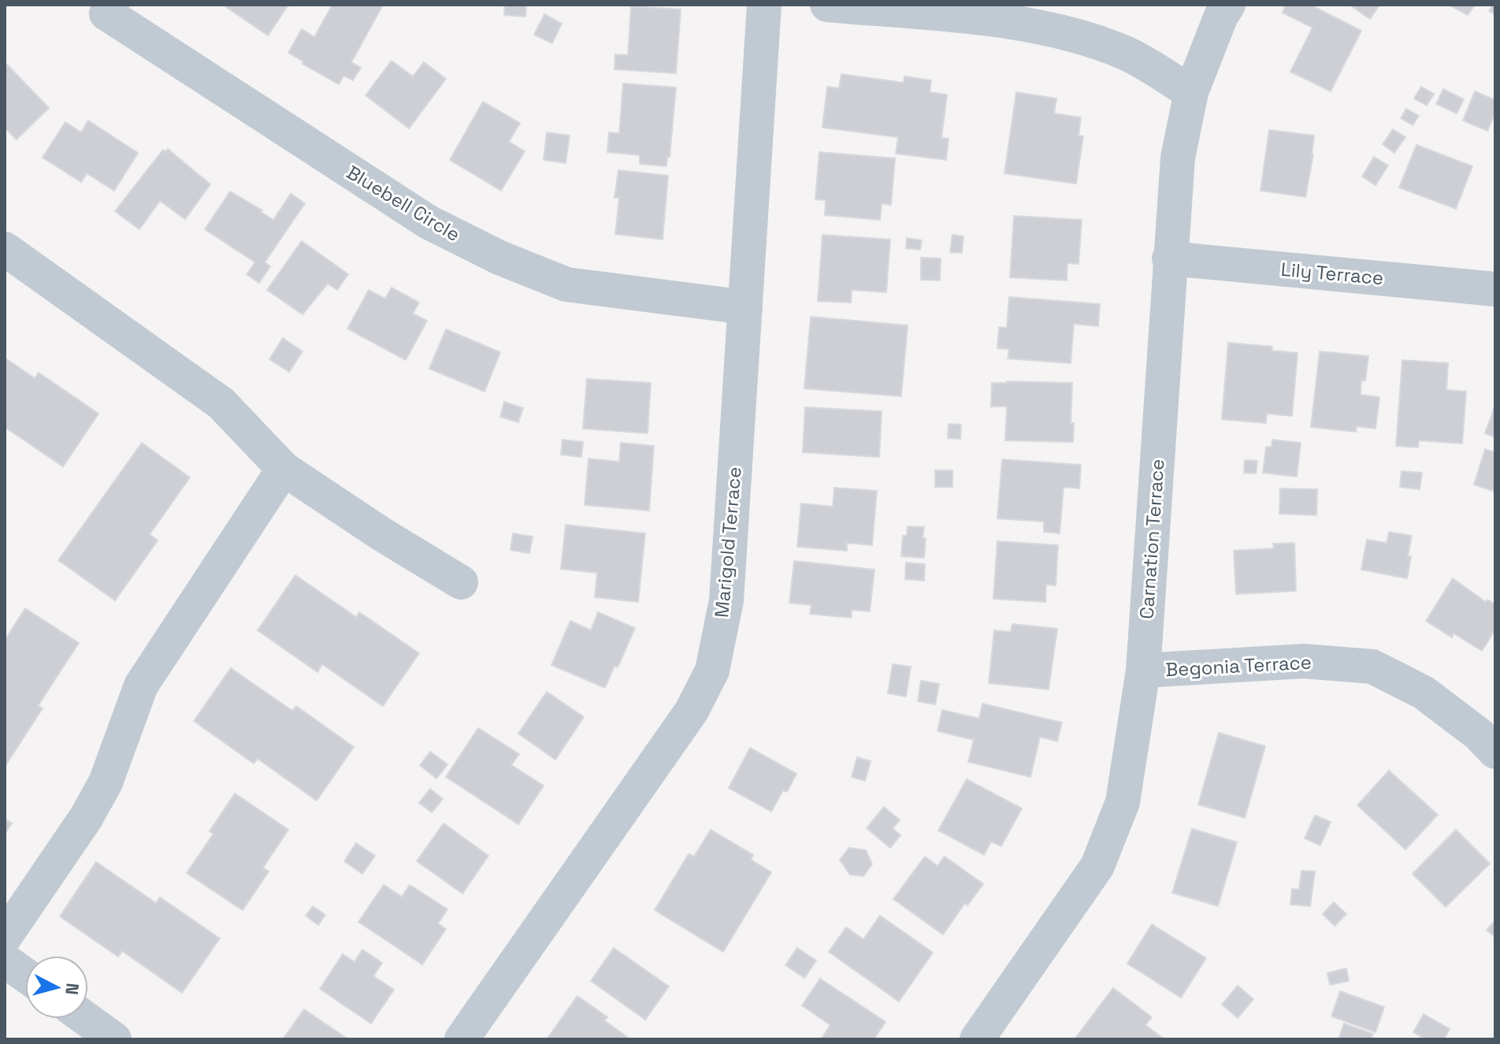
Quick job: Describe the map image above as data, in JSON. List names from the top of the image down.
{
  "streets": {
    "street": [
      "Bluebell Circle",
      "Lily Terrace",
      "Carnation Terrace",
      "Marigold Terrace",
      "Begonia Terrace"
    ]
  },
  "crossings": [
    ["Bluebell Circle", "Marigold Terrace"],
    ["Lily Terrace", "Carnation Terrace"],
    ["Carnation Terrace", "Begonia Terrace"]
  ],
  "north": "right"
}
